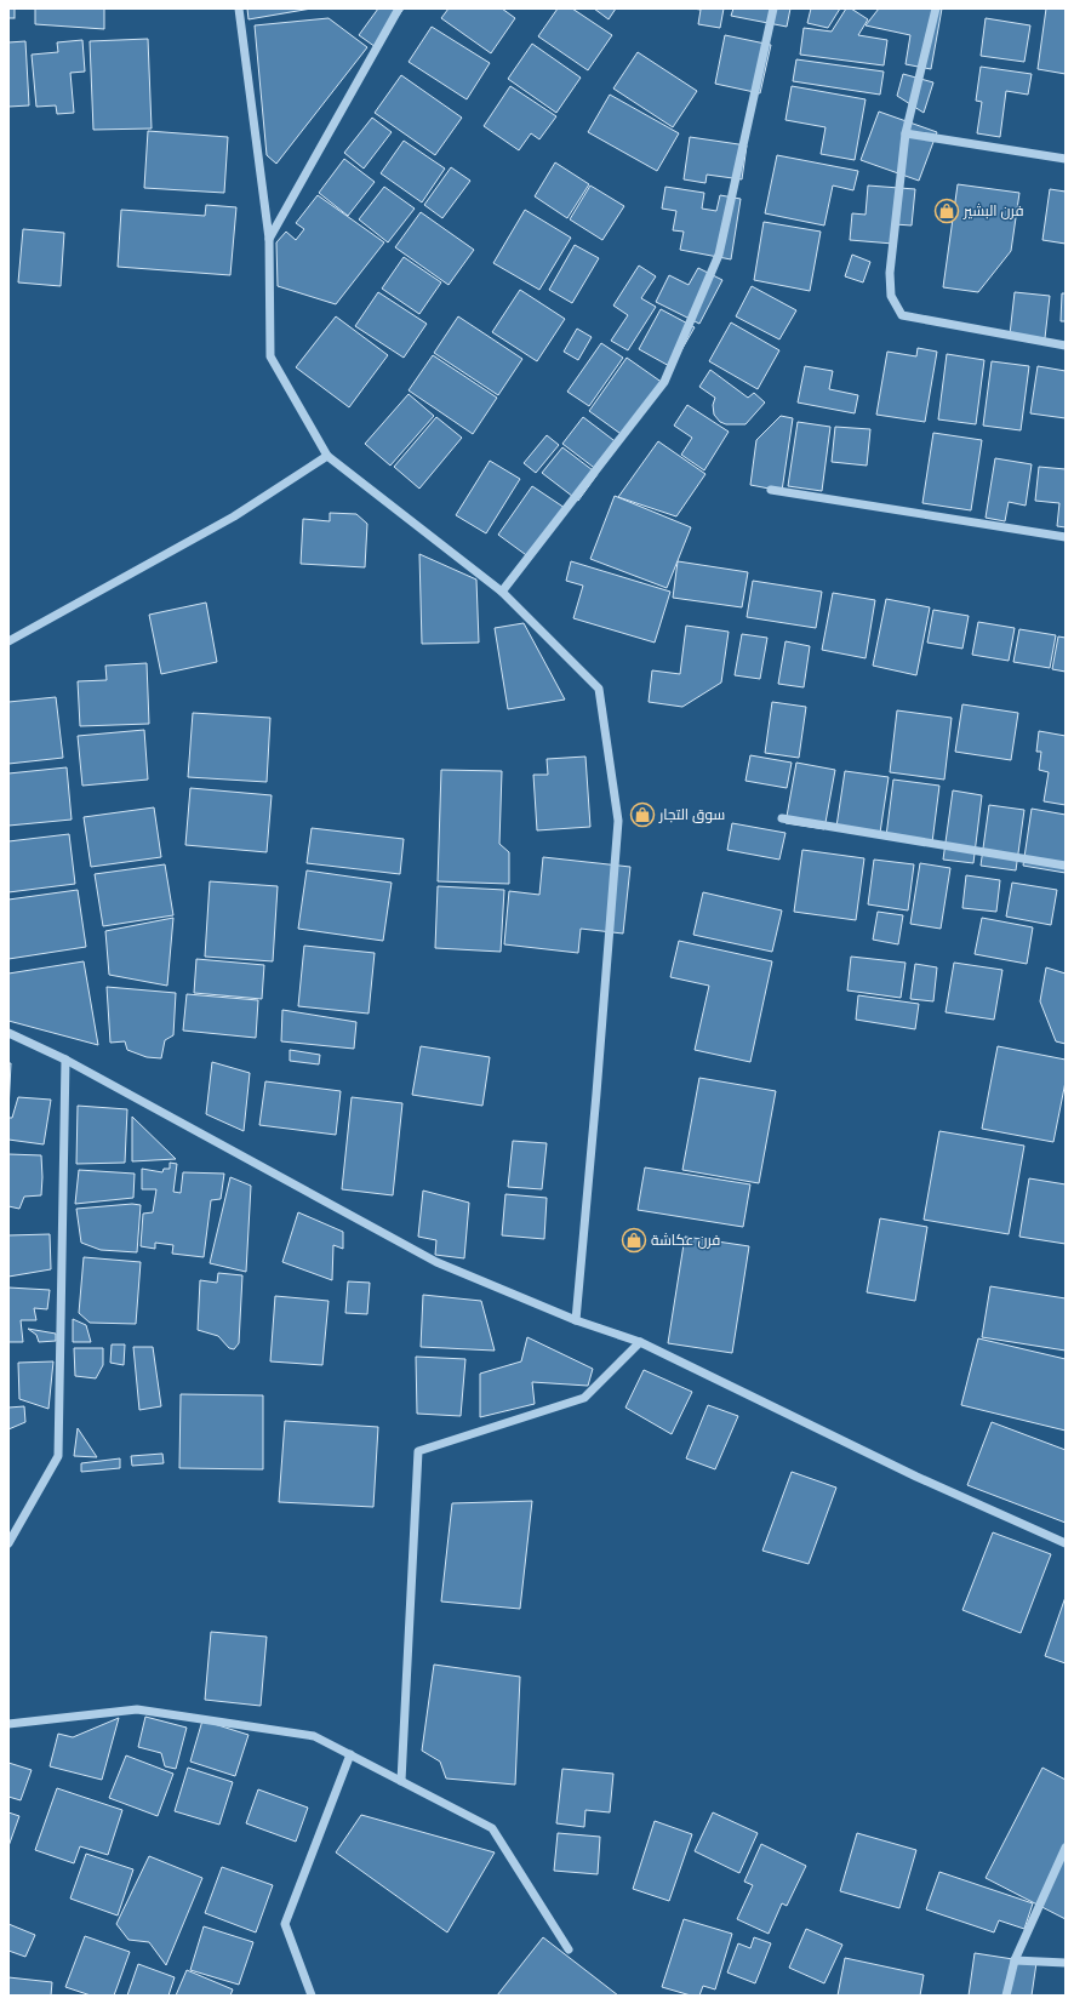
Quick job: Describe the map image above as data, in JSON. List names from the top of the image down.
{
  "places": {
    "shop": ["فرن البشير", "سوق التجار", "فرن عكاشة"]
  }
}
